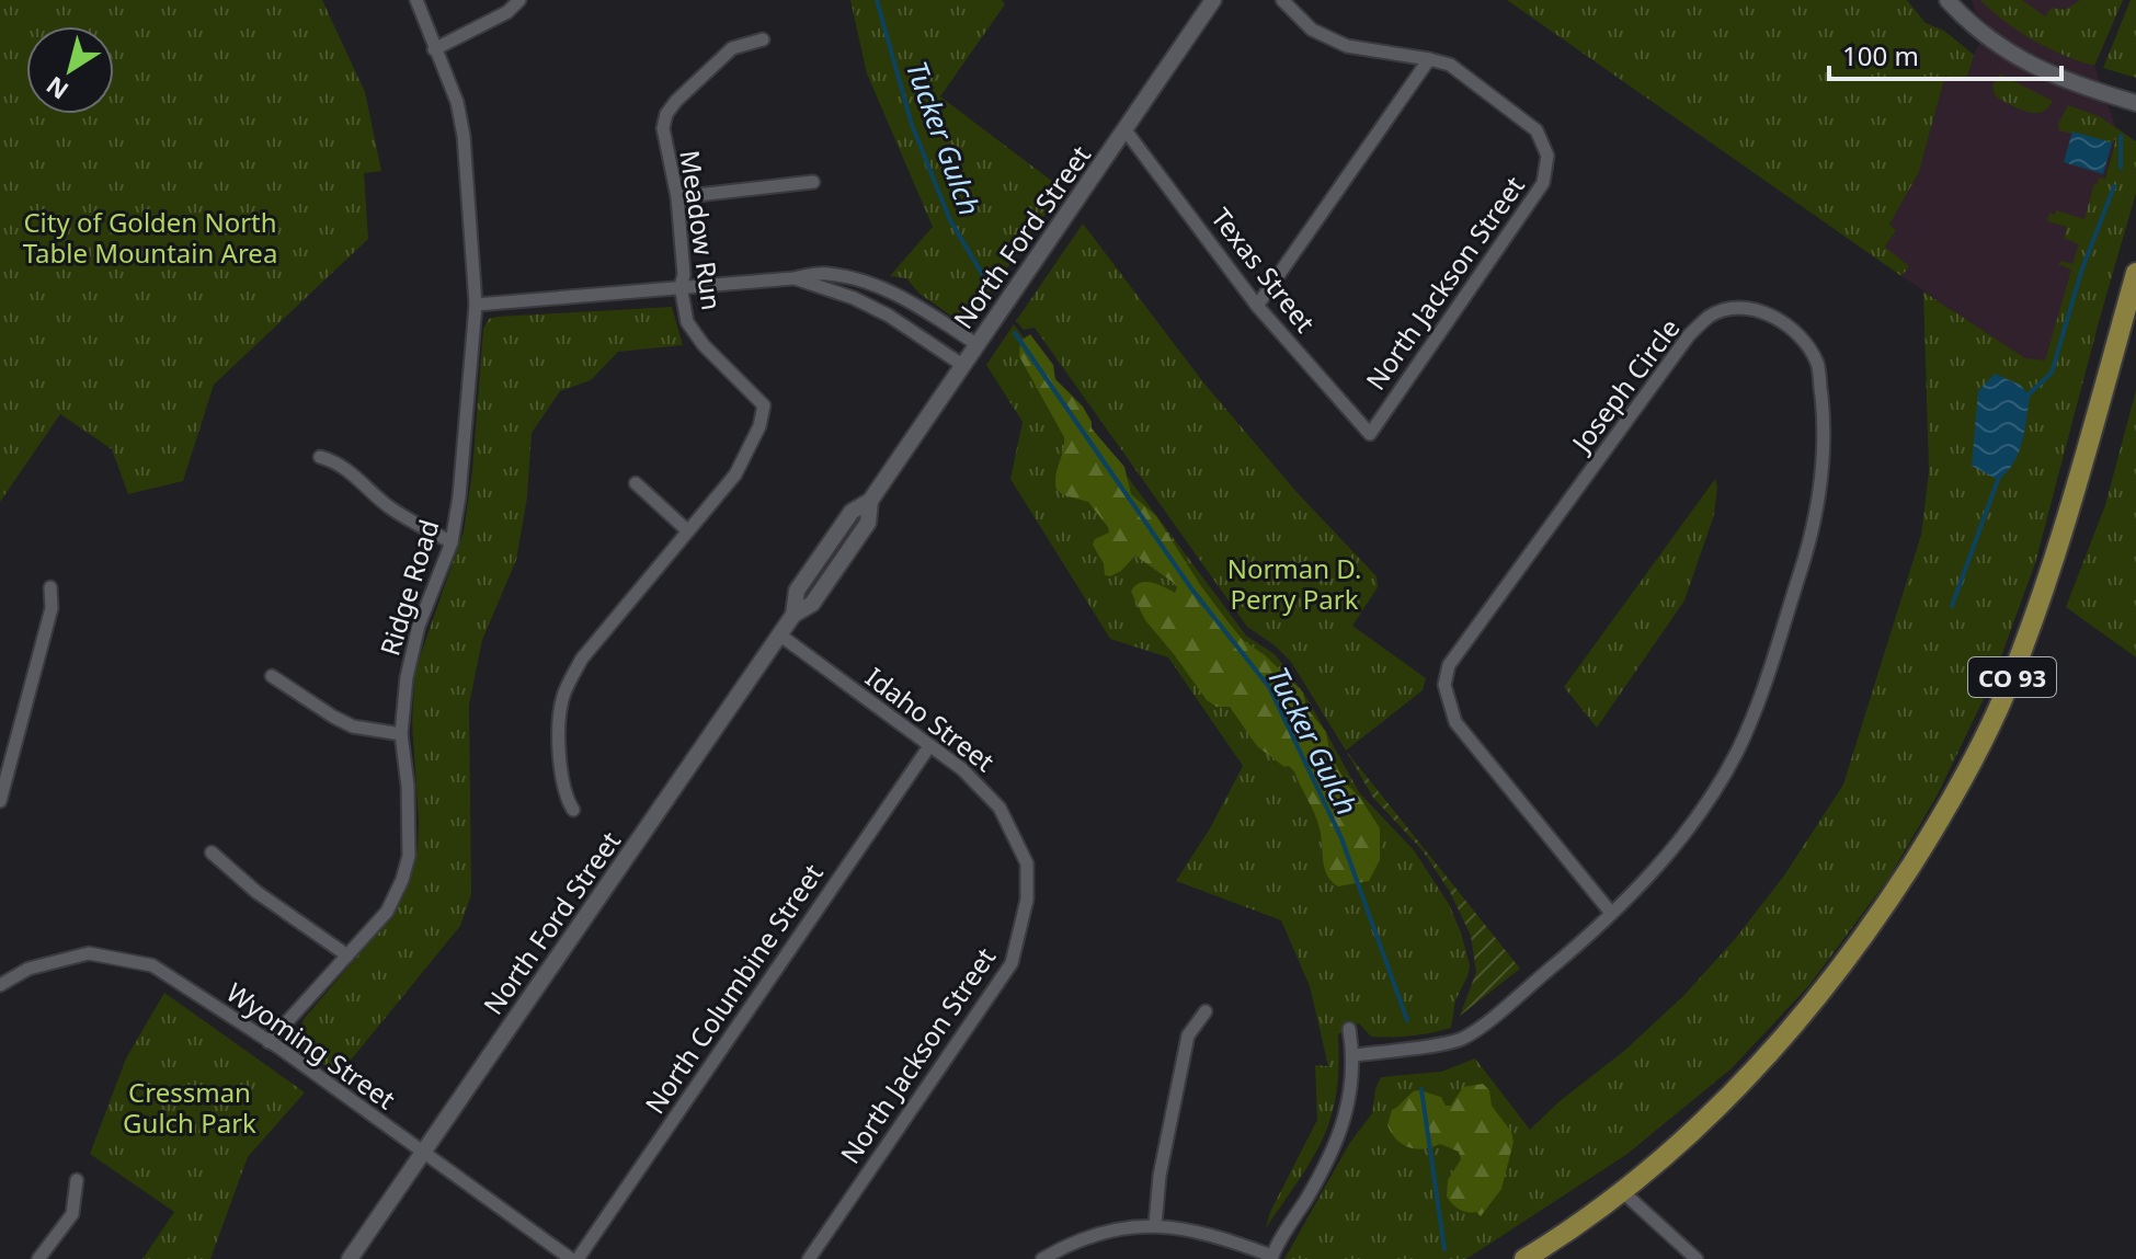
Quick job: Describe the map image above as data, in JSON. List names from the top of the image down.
{
  "streets": {
    "highway": ["CO 93"],
    "street": [
      "Meadow Run",
      "North Ford Street",
      "Texas Street",
      "North Jackson Street",
      "Joseph Circle",
      "Ridge Road",
      "Idaho Street",
      "North Columbine Street",
      "Wyoming Street"
    ]
  },
  "crossings": [
    ["North Ford Street", "Texas Street"],
    ["North Ford Street", "Idaho Street"],
    ["North Ford Street", "Wyoming Street"],
    ["Texas Street", "North Jackson Street"],
    ["North Jackson Street", "Idaho Street"],
    ["Ridge Road", "Wyoming Street"],
    ["Idaho Street", "North Columbine Street"]
  ],
  "water": ["Tucker Gulch"],
  "parks": ["City of Golden North Table Mountain Area", "Norman D. Perry Park", "Cressman Gulch Park"],
  "scale_bar": "100 m",
  "north": "bottom left"
}
